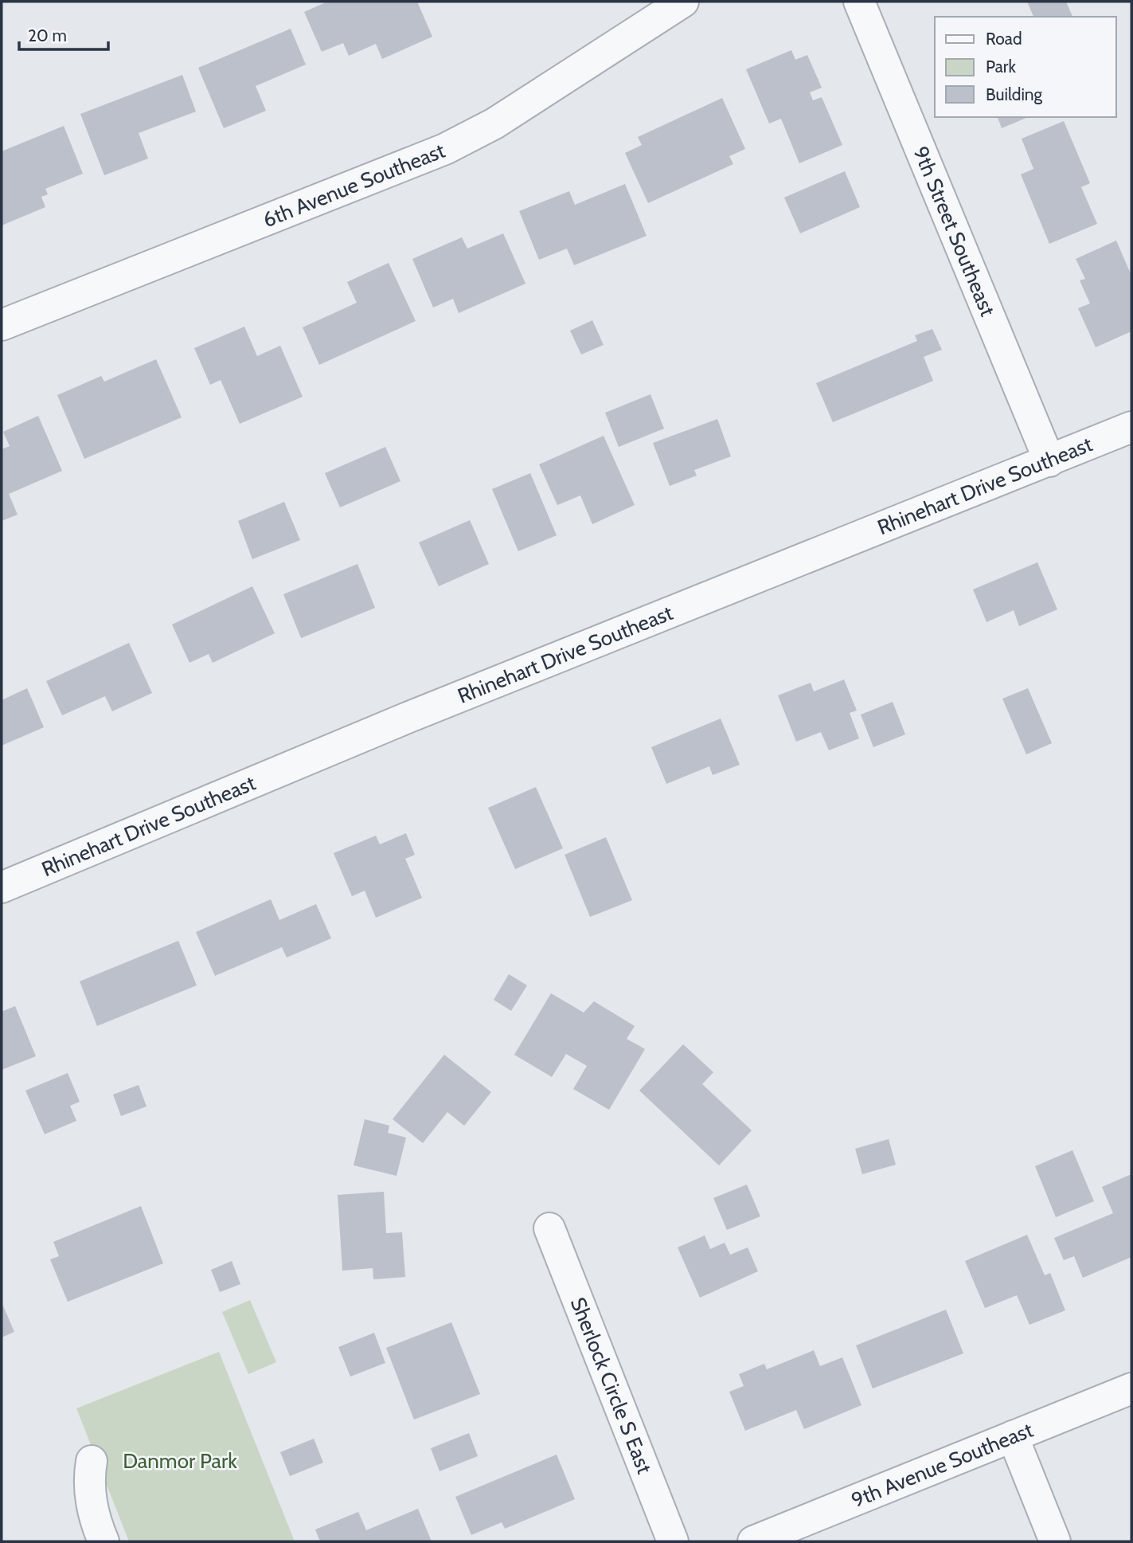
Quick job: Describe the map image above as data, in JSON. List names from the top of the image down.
{
  "streets": {
    "street": [
      "6th Avenue Southeast",
      "9th Street Southeast",
      "Rhinehart Drive Southeast",
      "Sherlock Circle S East",
      "9th Avenue Southeast"
    ]
  },
  "crossings": [
    ["9th Street Southeast", "Rhinehart Drive Southeast"]
  ],
  "parks": ["Danmor Park"],
  "legend": ["Road", "Park", "Building"],
  "scale_bar": "20 m"
}
